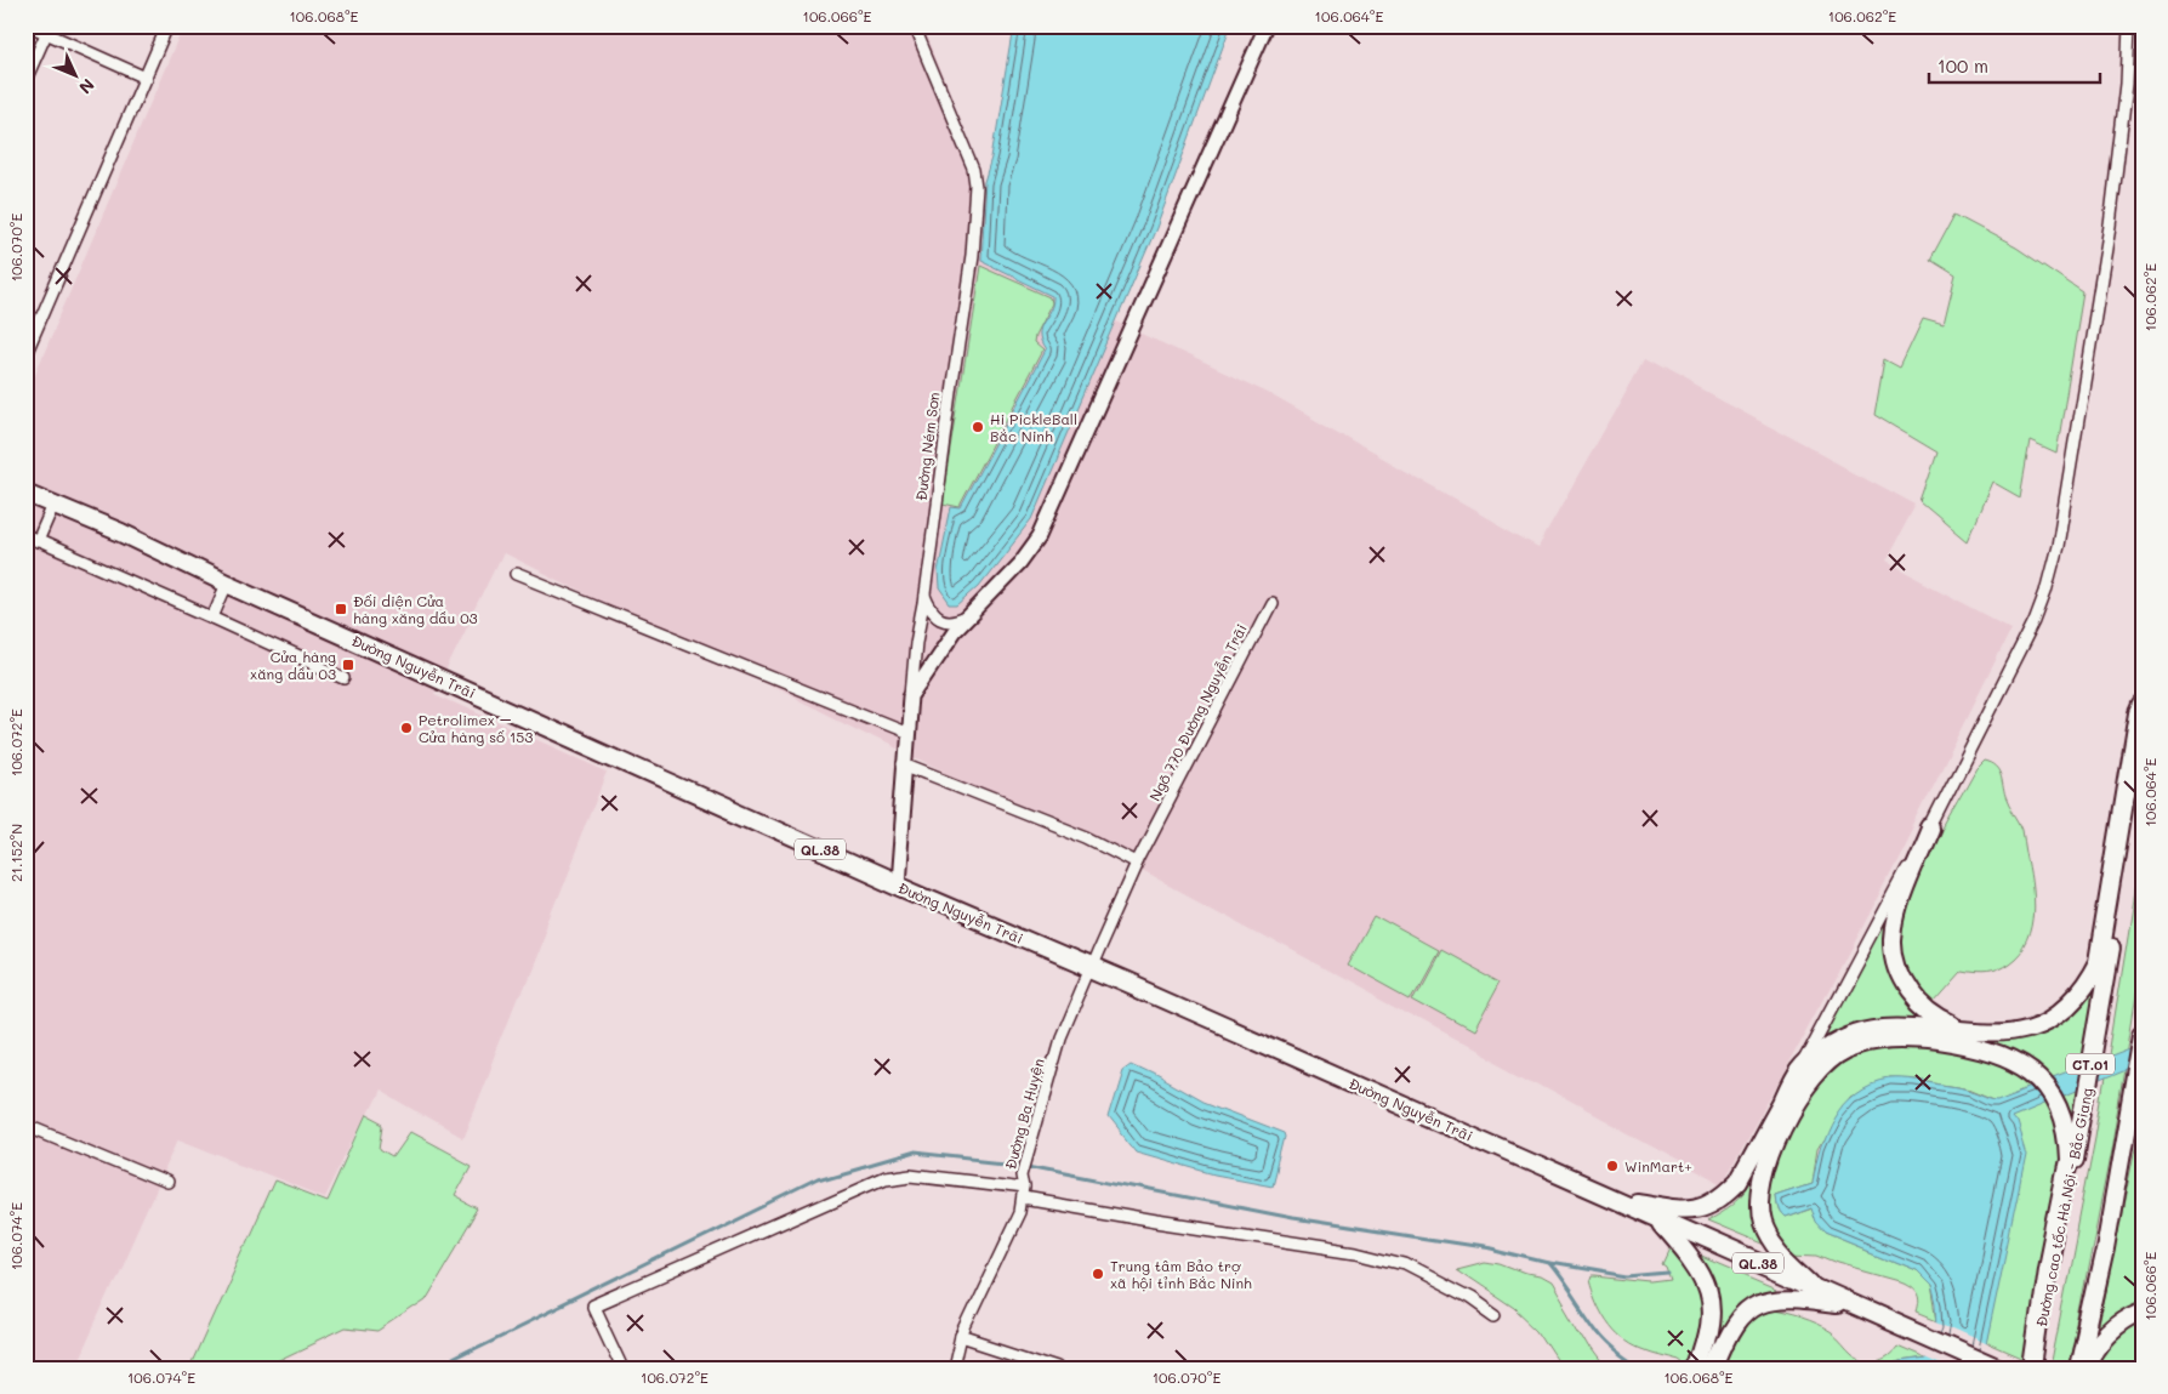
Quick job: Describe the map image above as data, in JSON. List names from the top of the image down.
{
  "streets": {
    "highway": [
      "Đường Nguyễn Trãi",
      "QL.38",
      "CT.01",
      "Đường cao tốc Hà Nội - Bắc Giang"
    ],
    "main road": ["Đường Ném Sơn"],
    "street": ["Ngõ 770 Đường Nguyễn Trãi", "Đường Ba Huyện"]
  },
  "crossings": [
    ["Đường Ném Sơn", "Đường Nguyễn Trãi"],
    ["Đường Nguyễn Trãi", "Ngõ 770 Đường Nguyễn Trãi"],
    ["Đường Nguyễn Trãi", "Đường Ba Huyện"],
    ["Ngõ 770 Đường Nguyễn Trãi", "Đường Ba Huyện"]
  ],
  "places": {
    "other": [
      "Hi PickleBall Bắc Ninh",
      "Petrolimex – Cửa hàng số 153",
      "WinMart+",
      "Trung tâm Bảo trợ xã hội tỉnh Bắc Ninh"
    ],
    "transit": ["Đối diện Cửa hàng xăng dầu 03", "Cửa hàng xăng dầu 03"]
  },
  "scale_bar": "100 m",
  "north": "bottom right",
  "coordinates": [
    "106.068°E",
    "106.066°E",
    "106.064°E",
    "106.062°E",
    "106.070°E",
    "106.072°E",
    "21.152°N",
    "106.074°E"
  ]
}
